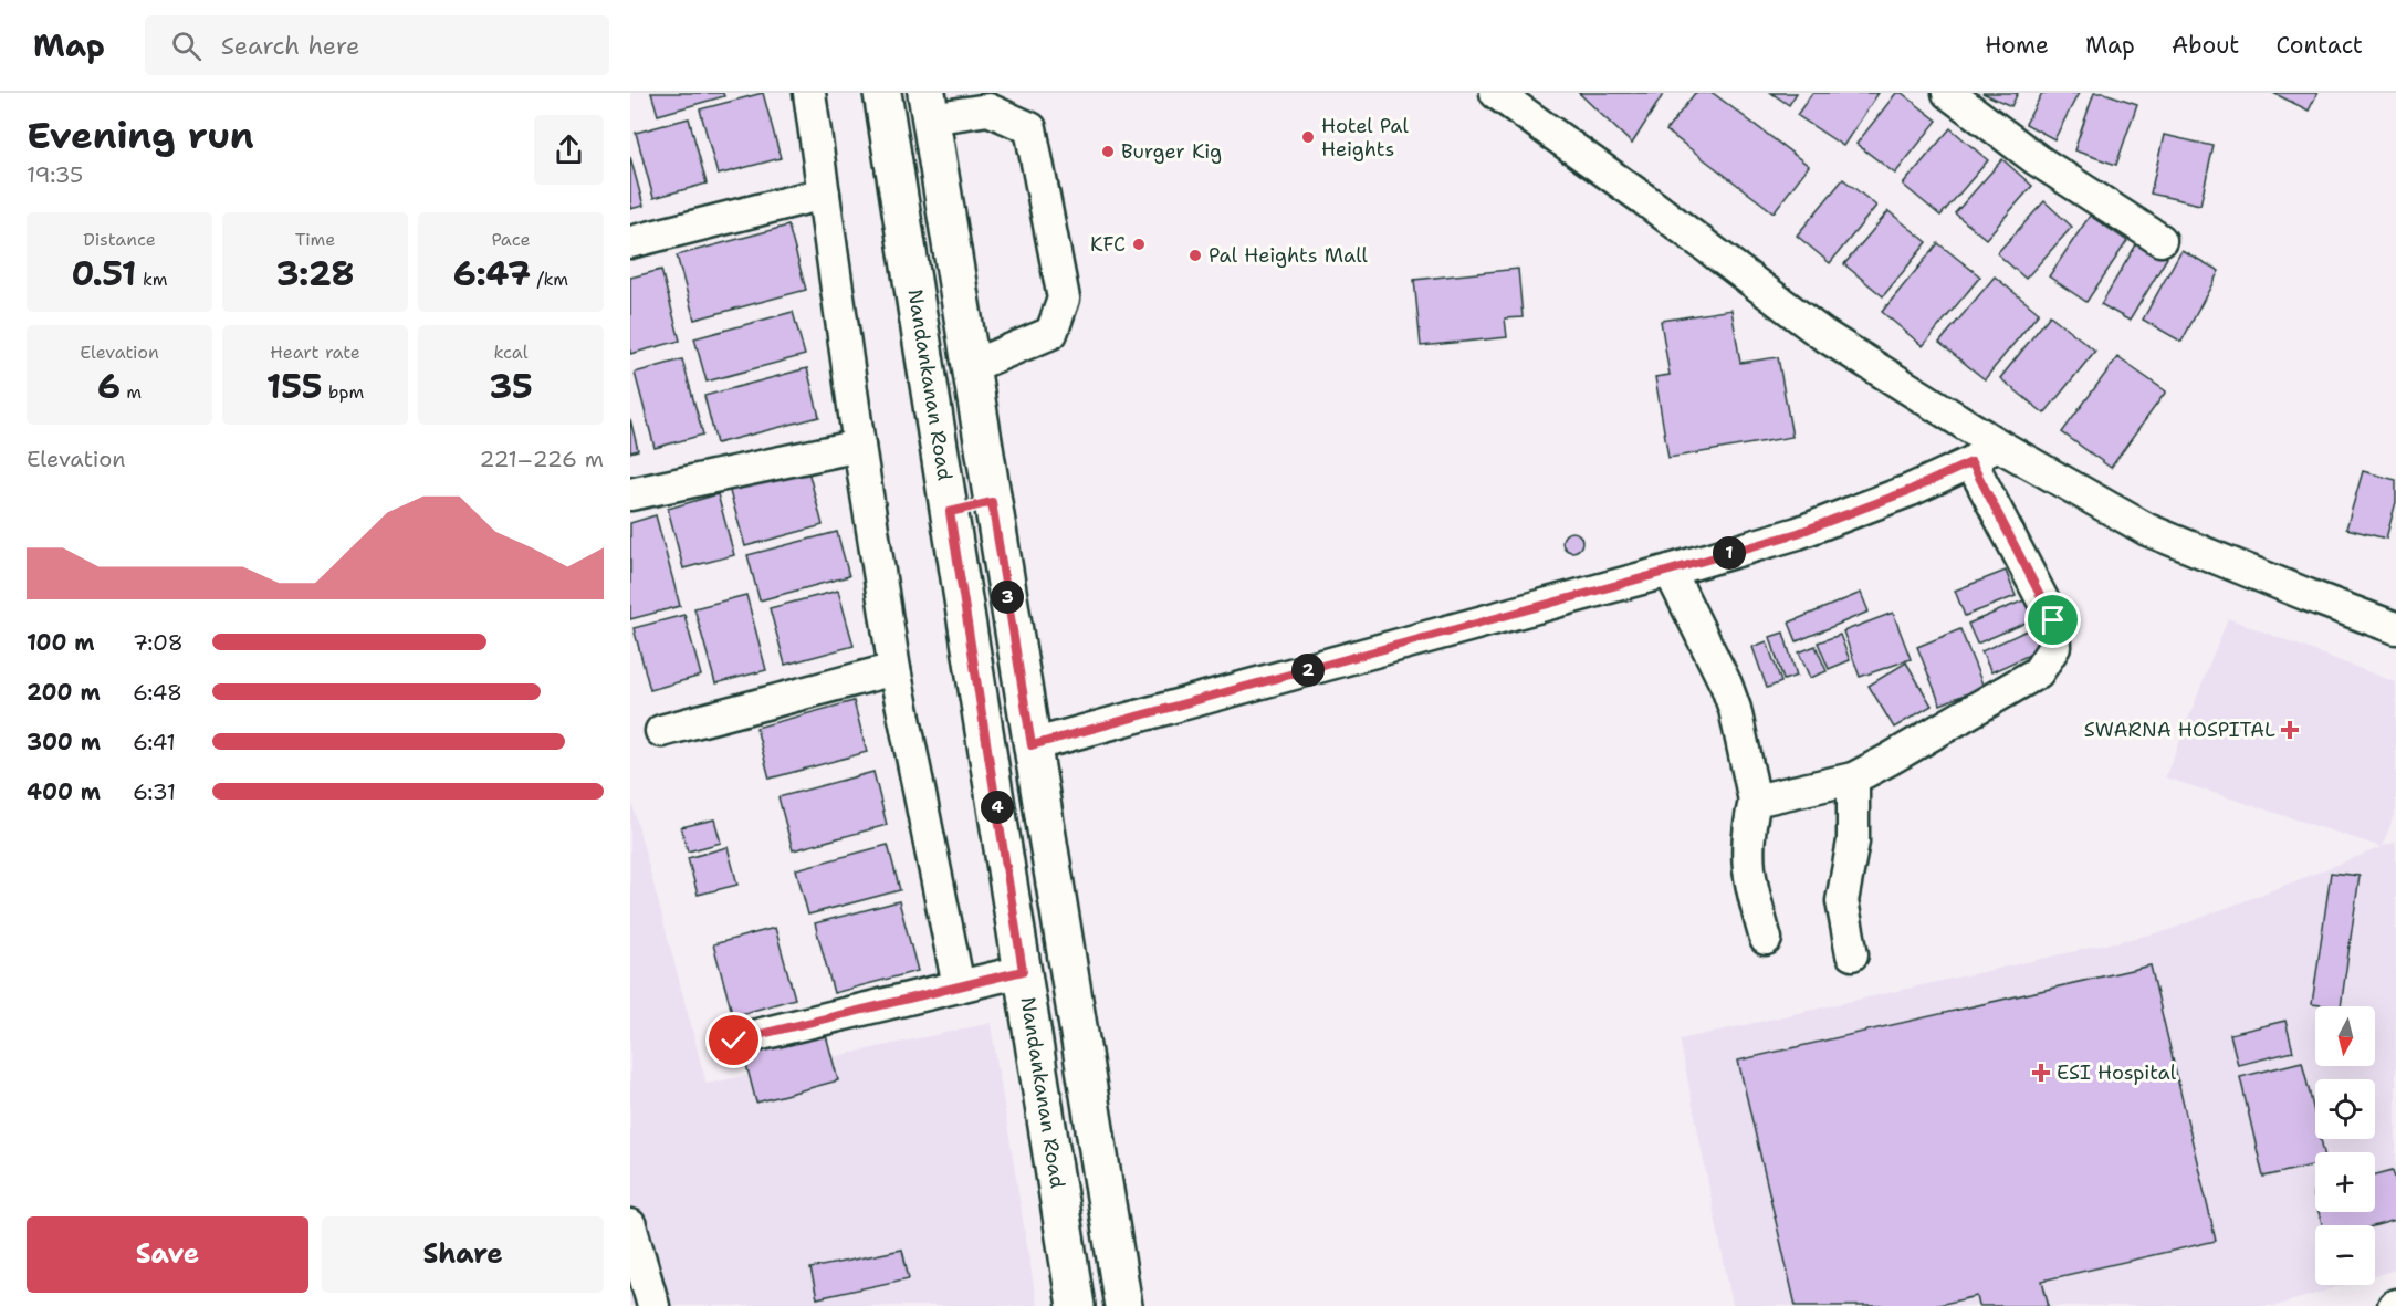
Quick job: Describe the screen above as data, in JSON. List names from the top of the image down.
{
  "streets": {
    "main road": ["Nandankanan Road"]
  },
  "places": {
    "other": [
      "Hotel Pal Heights",
      "Burger Kig",
      "KFC",
      "Pal Heights Mall"
    ],
    "health": ["SWARNA HOSPITAL", "ESI Hospital"]
  },
  "north": "bottom",
  "page": {
    "header": "Map",
    "search": "Search here",
    "nav": [
      "Home",
      "Map",
      "About",
      "Contact"
    ],
    "heading": ["Evening run", "19:35"],
    "stats": [
      ["Distance", "0.51 km"],
      ["Time", "3:28"],
      ["Pace", "6:47 /km"],
      ["Elevation", "6 m"],
      ["Heart rate", "155 bpm"],
      ["kcal", "35"]
    ],
    "chart": ["Elevation", "221–226 m"],
    "pins": [
      "1",
      "3",
      "2",
      "4"
    ],
    "list": [
      {
        "name": "100 m",
        "note": "7:08"
      },
      {
        "name": "200 m",
        "note": "6:48"
      },
      {
        "name": "300 m",
        "note": "6:41"
      },
      {
        "name": "400 m",
        "note": "6:31"
      }
    ],
    "map_buttons": ["+", "−"],
    "buttons": ["Save", "Share"]
  }
}
